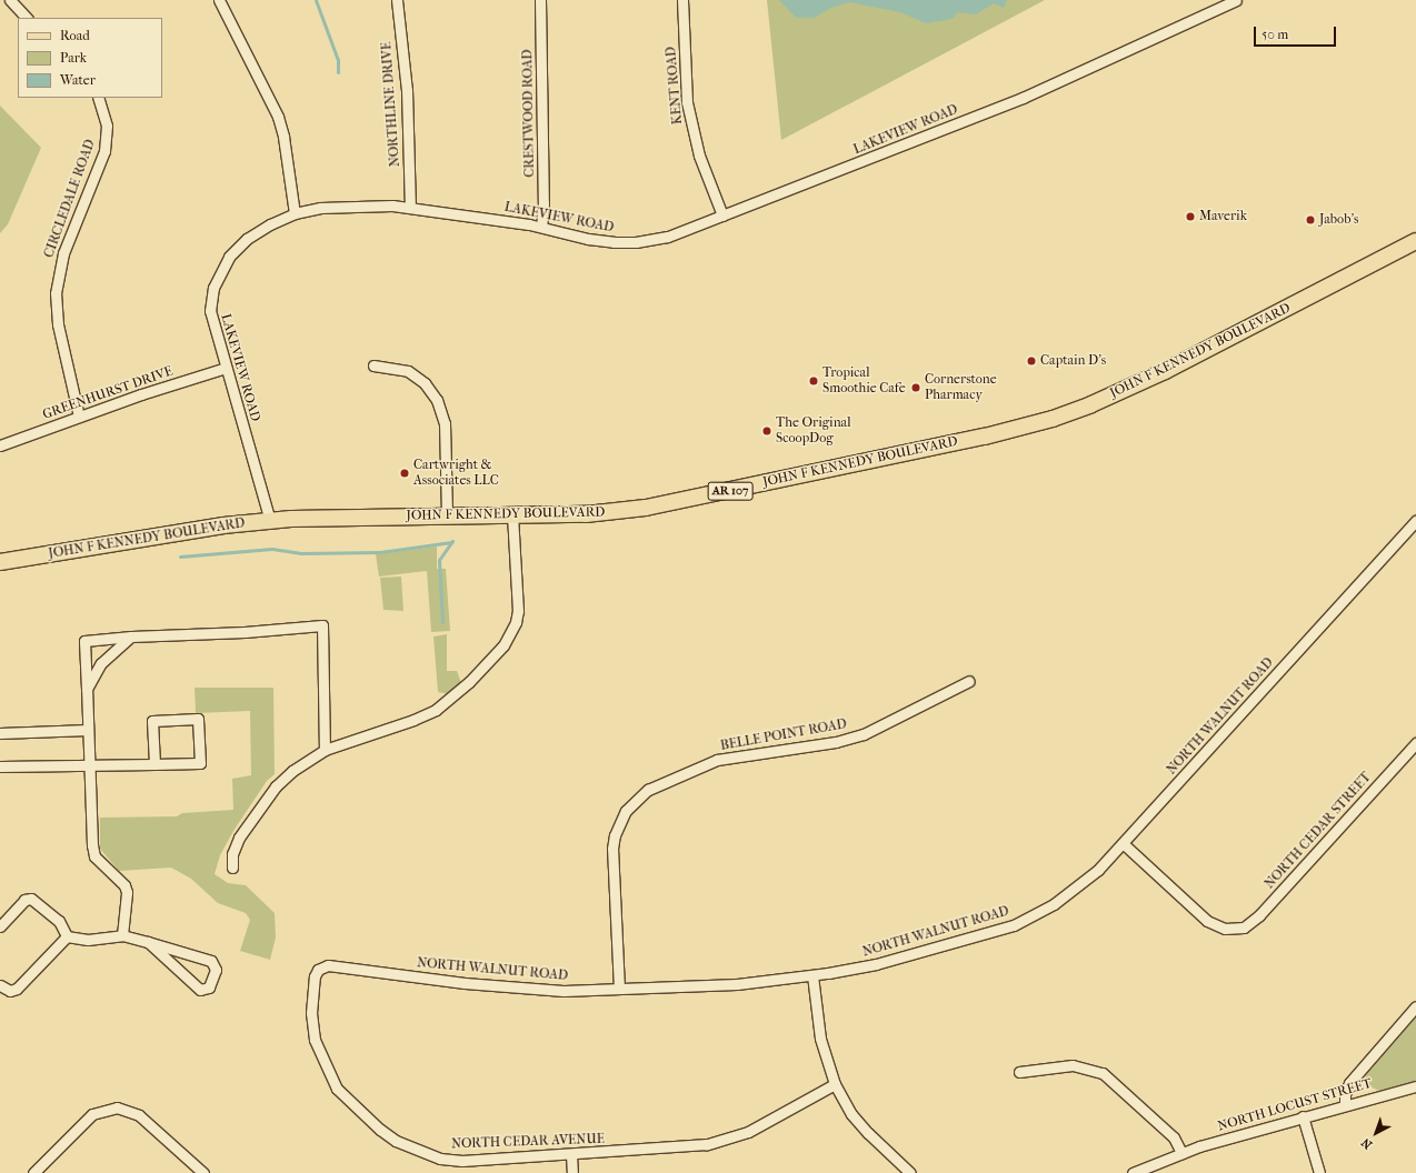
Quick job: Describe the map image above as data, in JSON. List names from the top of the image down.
{
  "streets": {
    "main road": ["JOHN F KENNEDY BOULEVARD", "AR 107"],
    "street": [
      "KENT ROAD",
      "NORTHLINE DRIVE",
      "CRESTWOOD ROAD",
      "LAKEVIEW ROAD",
      "CIRCLEDALE ROAD",
      "GREENHURST DRIVE",
      "NORTH WALNUT ROAD",
      "BELLE POINT ROAD",
      "NORTH CEDAR STREET",
      "NORTH LOCUST STREET",
      "NORTH CEDAR AVENUE"
    ]
  },
  "crossings": [
    ["KENT ROAD", "LAKEVIEW ROAD"],
    ["NORTHLINE DRIVE", "LAKEVIEW ROAD"],
    ["CRESTWOOD ROAD", "LAKEVIEW ROAD"],
    ["LAKEVIEW ROAD", "JOHN F KENNEDY BOULEVARD"],
    ["LAKEVIEW ROAD", "GREENHURST DRIVE"],
    ["CIRCLEDALE ROAD", "GREENHURST DRIVE"],
    ["NORTH WALNUT ROAD", "BELLE POINT ROAD"],
    ["NORTH WALNUT ROAD", "NORTH CEDAR STREET"],
    ["NORTH WALNUT ROAD", "NORTH CEDAR AVENUE"]
  ],
  "places": [
    "Maverik",
    "Jabob's",
    "Captain D's",
    "Tropical Smoothie Cafe",
    "Cornerstone Pharmacy",
    "The Original ScoopDog",
    "Cartwright & Associates LLC"
  ],
  "legend": ["Road", "Park", "Water"],
  "scale_bar": "50 m",
  "north": "bottom left"
}
